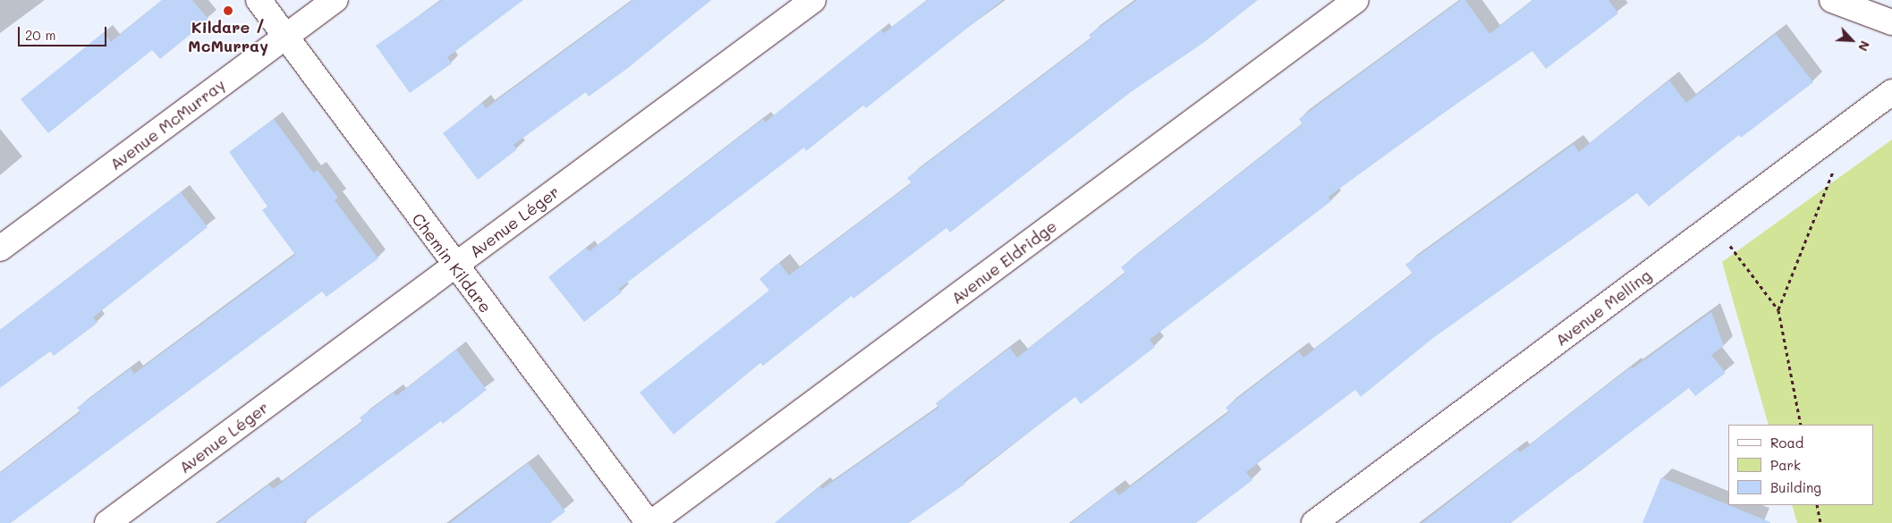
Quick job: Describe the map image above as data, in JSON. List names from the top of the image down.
{
  "streets": {
    "street": [
      "Avenue McMurray",
      "Avenue Léger",
      "Avenue Eldridge",
      "Chemin Kildare",
      "Avenue Melling"
    ]
  },
  "crossings": [
    ["Avenue McMurray", "Chemin Kildare"],
    ["Avenue Léger", "Chemin Kildare"],
    ["Avenue Eldridge", "Chemin Kildare"]
  ],
  "places": ["Kildare / McMurray"],
  "legend": ["Road", "Park", "Building"],
  "scale_bar": "20 m",
  "north": "bottom right"
}
